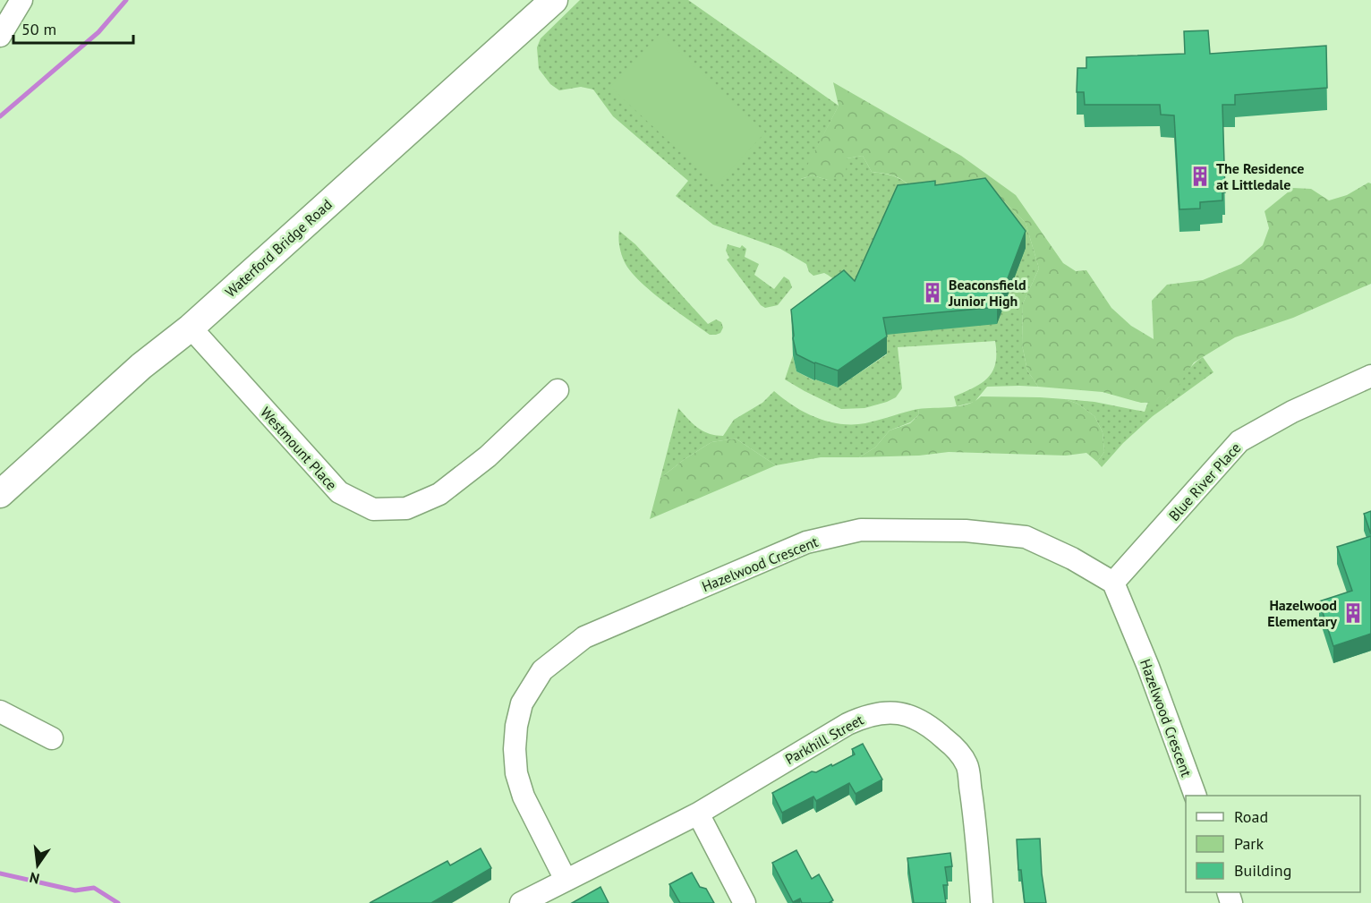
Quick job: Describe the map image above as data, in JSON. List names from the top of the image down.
{
  "streets": {
    "main road": ["Waterford Bridge Road"],
    "street": [
      "Westmount Place",
      "Blue River Place",
      "Hazelwood Crescent",
      "Parkhill Street"
    ]
  },
  "crossings": [
    ["Waterford Bridge Road", "Westmount Place"],
    ["Blue River Place", "Hazelwood Crescent"],
    ["Hazelwood Crescent", "Parkhill Street"]
  ],
  "places": {
    "building": ["The Residence at Littledale", "Beaconsfield Junior High", "Hazelwood Elementary"]
  },
  "legend": ["Road", "Park", "Building"],
  "scale_bar": "50 m",
  "north": "bottom"
}
